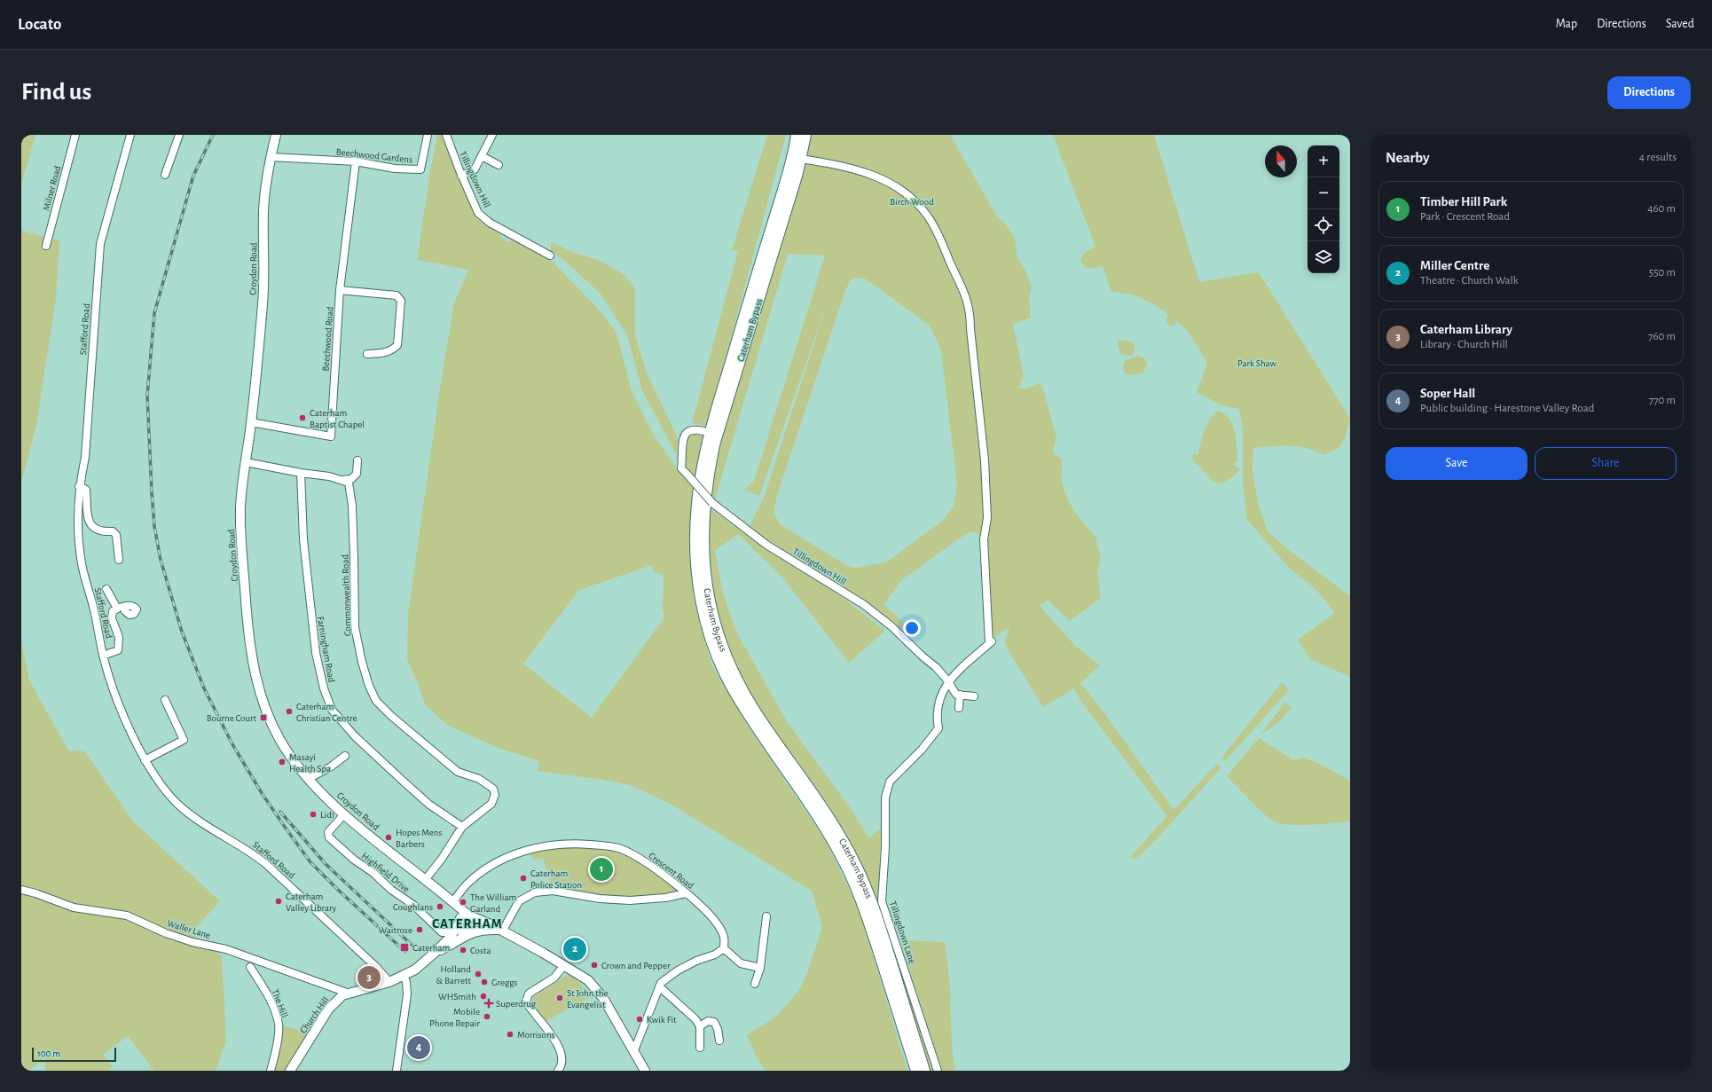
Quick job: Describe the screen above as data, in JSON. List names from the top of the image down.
{
  "streets": {
    "highway": ["Caterham Bypass"],
    "main road": ["Croydon Road", "Church Hill"],
    "street": [
      "Beechwood Gardens",
      "Tillingdown Hill",
      "Milner Road",
      "Stafford Road",
      "Beechwood Road",
      "Commonwealth Road",
      "Farningham Road",
      "Crescent Road",
      "Highfield Drive",
      "Waller Lane",
      "Tillingdown Lane",
      "The Hill"
    ]
  },
  "crossings": [
    ["Beechwood Gardens", "Croydon Road"],
    ["Beechwood Gardens", "Beechwood Road"],
    ["Tillingdown Hill", "Caterham Bypass"],
    ["Tillingdown Hill", "Tillingdown Lane"],
    ["Croydon Road", "Beechwood Road"],
    ["Croydon Road", "Crescent Road"],
    ["Croydon Road", "Highfield Drive"],
    ["Stafford Road", "Church Hill"],
    ["Commonwealth Road", "Farningham Road"],
    ["Waller Lane", "Church Hill"]
  ],
  "districts": ["CATERHAM"],
  "parks": ["Birch Wood", "Park Shaw"],
  "places": {
    "other": [
      "Caterham Baptist Chapel",
      "Caterham Christian Centre",
      "Masayi Health Spa",
      "Lidl",
      "Hopes Mens Barbers",
      "Caterham Police Station",
      "Caterham Valley Library",
      "The William Garland",
      "Coughlans",
      "Waitrose",
      "Costa",
      "Crown and Pepper",
      "Holland & Barrett",
      "Greggs",
      "WHSmith",
      "St John the Evangelist",
      "Mobile Phone Repair",
      "Kwik Fit",
      "Morrisons"
    ],
    "transit": ["Bourne Court", "Caterham"],
    "health": ["Superdrug"]
  },
  "scale_bar": "100 m",
  "north": "top",
  "page": {
    "header": "Locato",
    "nav": ["Map", "Directions", "Saved"],
    "buttons": [
      "Directions",
      ["Save", "Share"]
    ],
    "title": "Find us",
    "heading": ["Nearby", "4 results"],
    "map_buttons": ["+", "−"],
    "list": [
      {
        "mark": "1",
        "name": "Timber Hill Park",
        "note": "Park · Crescent Road",
        "value": "460 m"
      },
      {
        "mark": "2",
        "name": "Miller Centre",
        "note": "Theatre · Church Walk",
        "value": "550 m"
      },
      {
        "mark": "3",
        "name": "Caterham Library",
        "note": "Library · Church Hill",
        "value": "760 m"
      },
      {
        "mark": "4",
        "name": "Soper Hall",
        "note": "Public building · Harestone Valley Road",
        "value": "770 m"
      }
    ],
    "pins": [
      "1",
      "2",
      "3",
      "4"
    ],
    "scale": "100 m"
  }
}
